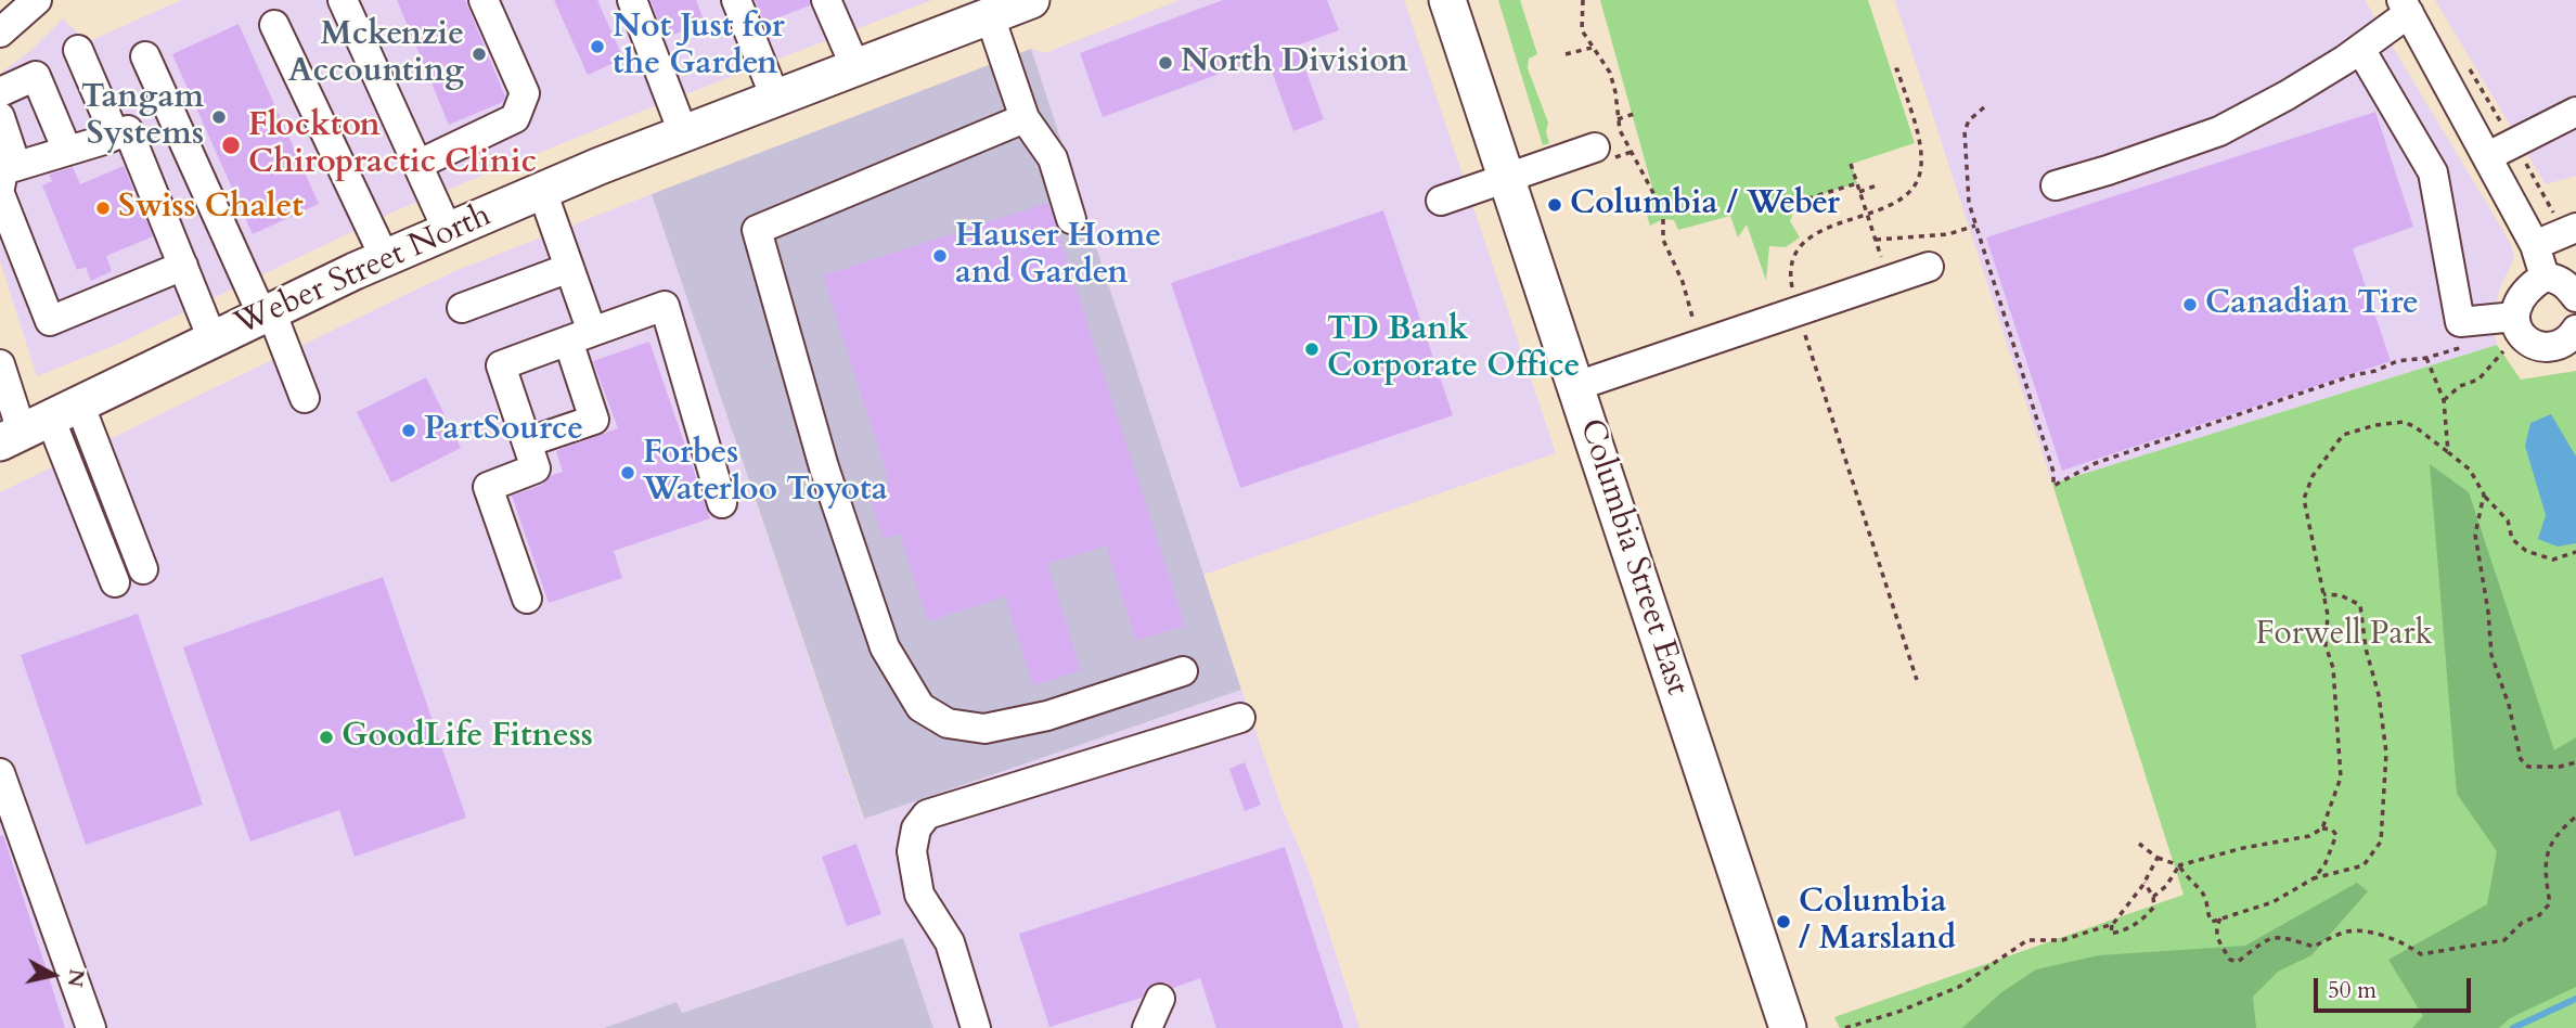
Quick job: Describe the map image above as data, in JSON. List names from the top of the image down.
{
  "streets": {
    "main road": ["Weber Street North", "Columbia Street East"]
  },
  "parks": ["Forwell Park"],
  "places": [
    "Not Just for the Garden",
    "Mckenzie Accounting",
    "North Division",
    "Tangam Systems",
    "Flockton Chiropractic Clinic",
    "Columbia / Weber",
    "Swiss Chalet",
    "Hauser Home and Garden",
    "Canadian Tire",
    "TD Bank Corporate Office",
    "PartSource",
    "Forbes Waterloo Toyota",
    "GoodLife Fitness",
    "Columbia / Marsland"
  ],
  "scale_bar": "50 m",
  "north": "right"
}
